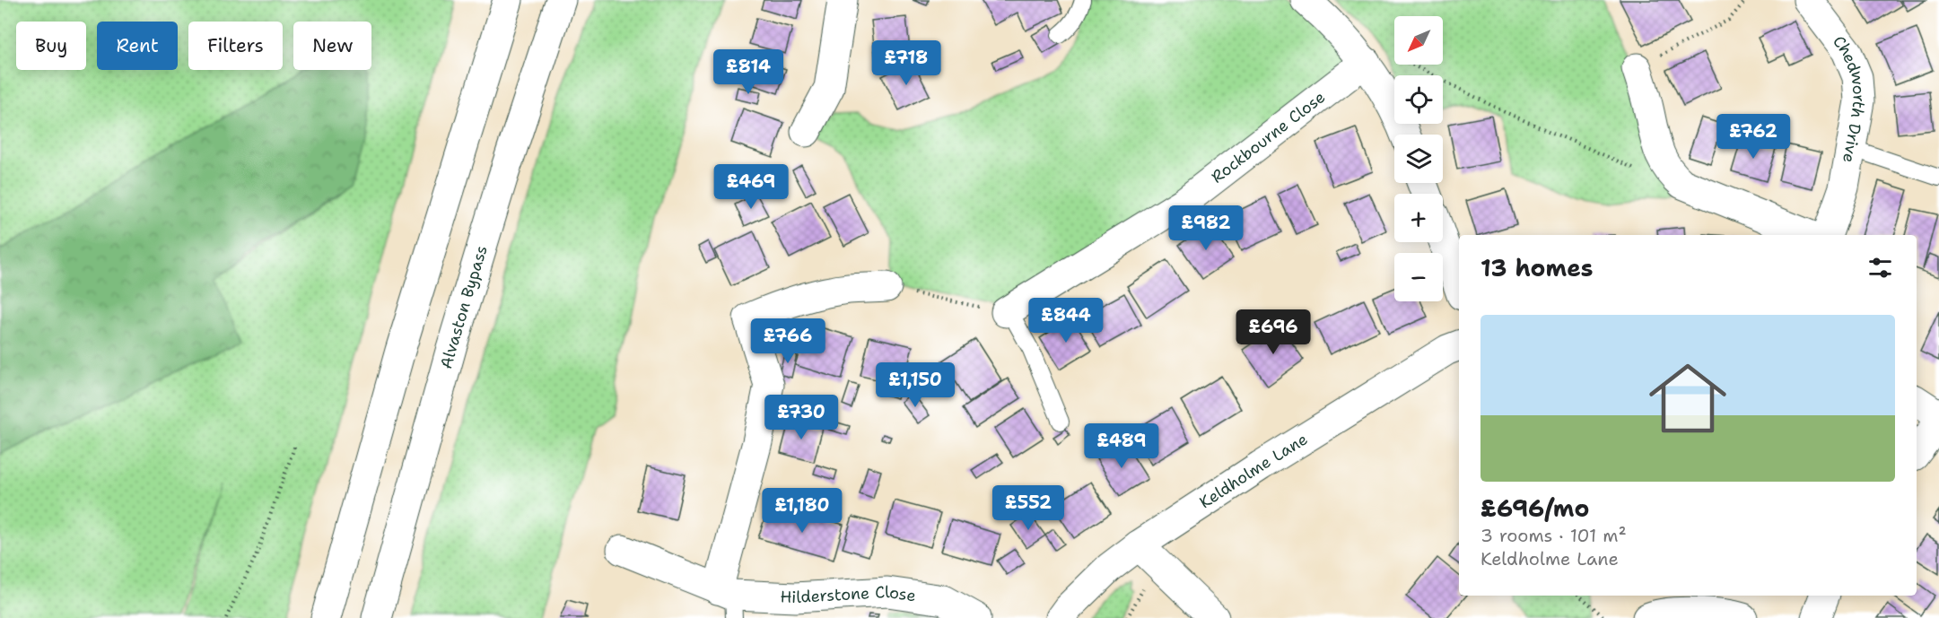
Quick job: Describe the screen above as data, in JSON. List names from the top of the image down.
{
  "streets": {
    "main road": [
      "Chedworth Drive",
      "Rockbourne Close",
      "Alvaston Bypass",
      "Keldholme Lane",
      "Hilderstone Close"
    ]
  },
  "north": "bottom left",
  "page": {
    "map_buttons": ["+", "−"],
    "chip": [
      "Buy",
      "Rent",
      "Filters",
      "New"
    ],
    "price": [
      "£718",
      "£814",
      "£762",
      "£469",
      "£982",
      "£844",
      "£696",
      "£766",
      "£1,150",
      "£730",
      "£489",
      "£552",
      "£1,180"
    ],
    "heading": "13 homes",
    "list": [
      {
        "name": "£696/mo",
        "note": "3 rooms · 101 m² · Keldholme Lane"
      }
    ]
  }
}
